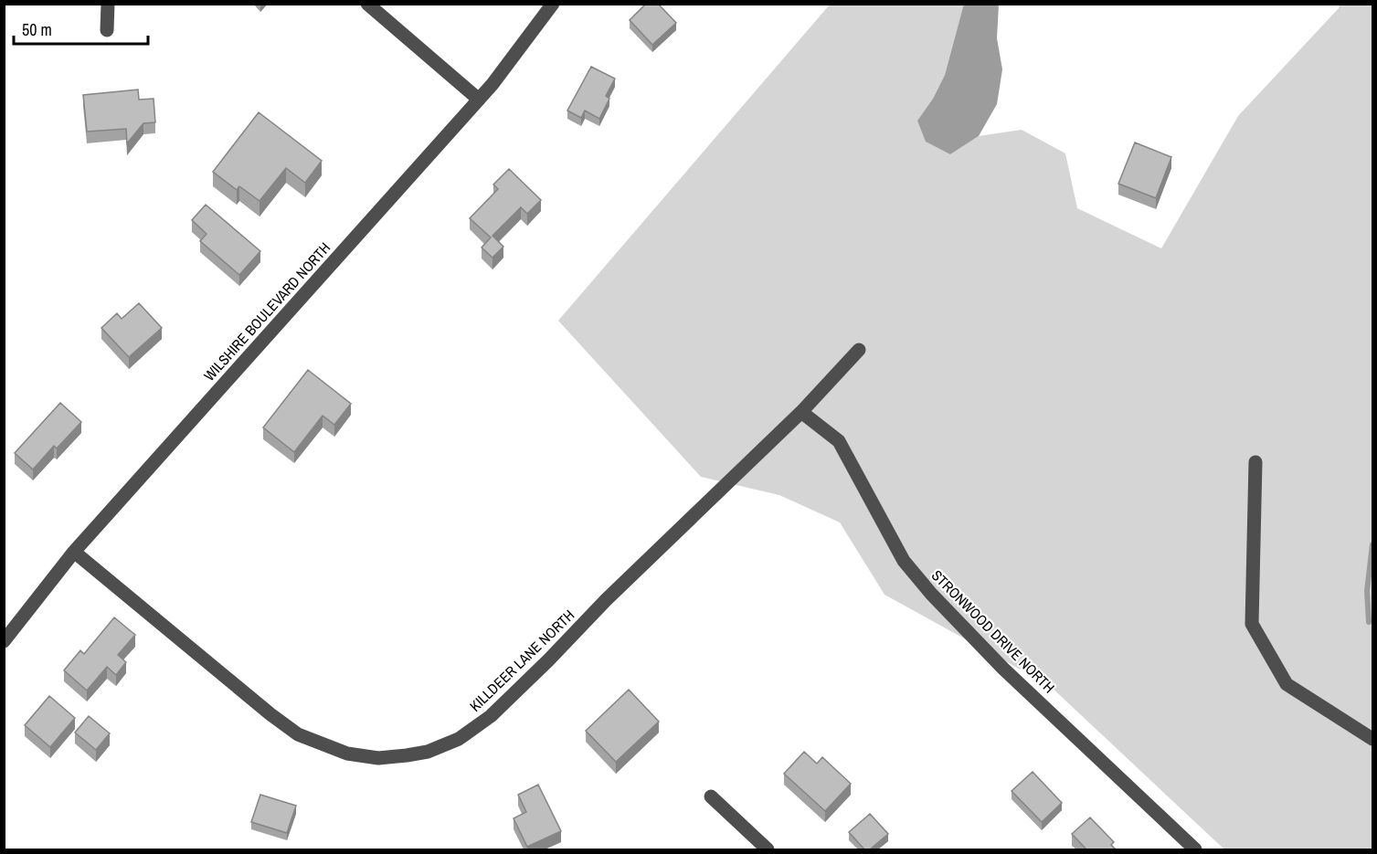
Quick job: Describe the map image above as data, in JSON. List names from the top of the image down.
{
  "streets": {
    "street": ["WILSHIRE BOULEVARD NORTH", "STRONWOOD DRIVE NORTH", "KILLDEER LANE NORTH"]
  },
  "crossings": [
    ["WILSHIRE BOULEVARD NORTH", "KILLDEER LANE NORTH"],
    ["STRONWOOD DRIVE NORTH", "KILLDEER LANE NORTH"]
  ],
  "scale_bar": "50 m"
}
